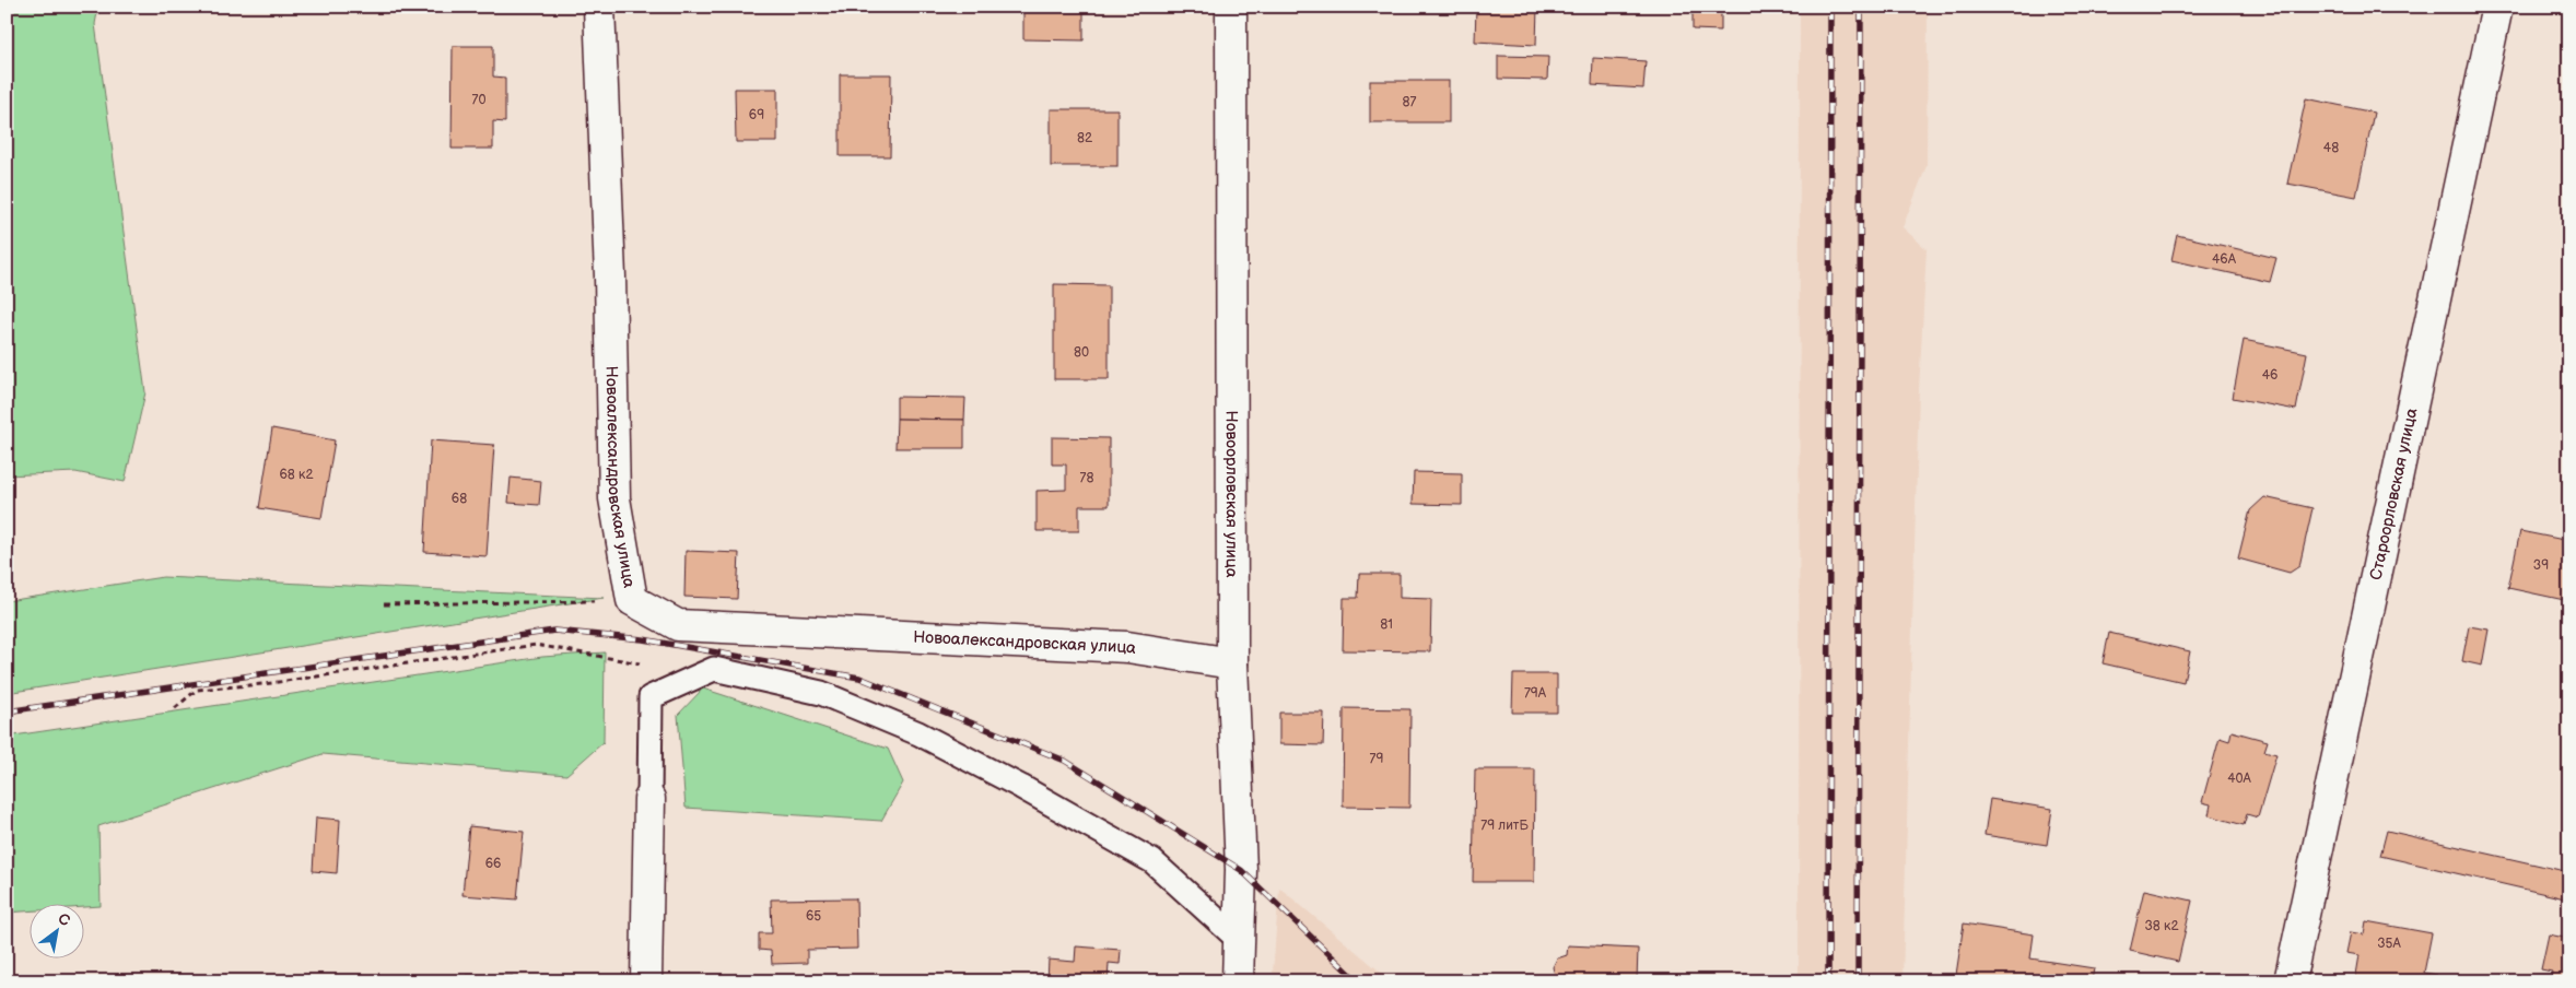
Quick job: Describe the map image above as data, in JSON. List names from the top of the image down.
{
  "streets": {
    "street": ["Новоалександровская улица", "Новоорловская улица", "Староорловская улица"]
  },
  "crossings": [
    ["Новоалександровская улица", "Новоорловская улица"]
  ],
  "house_numbers": [
    "70",
    "87",
    "69",
    "82",
    "48",
    "46А",
    "80",
    "46",
    "68 к2",
    "78",
    "68",
    "39",
    "81",
    "79А",
    "79",
    "40А",
    "79 литБ",
    "66",
    "65",
    "38 к2",
    "35А"
  ],
  "north": "top right"
}
